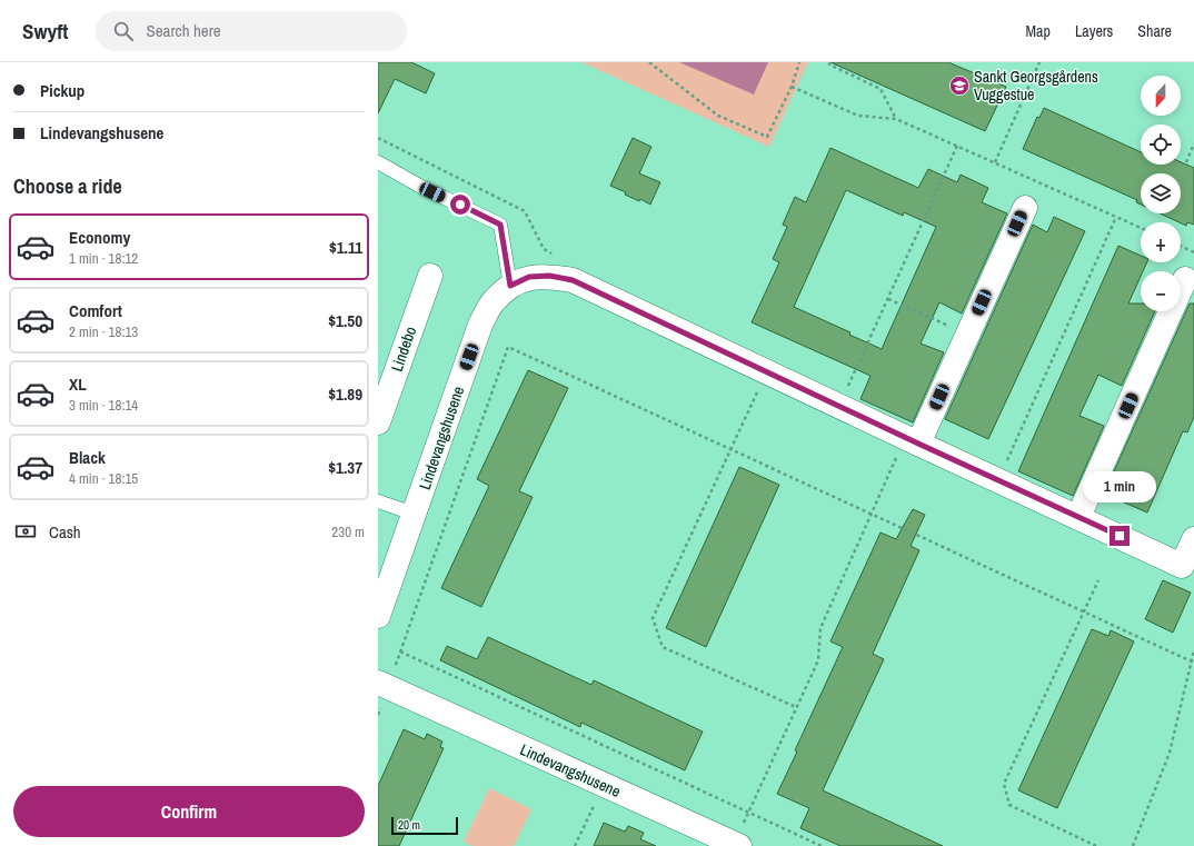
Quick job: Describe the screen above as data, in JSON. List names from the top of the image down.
{
  "streets": {
    "street": ["Lindebo", "Lindevangshusene"]
  },
  "places": {
    "school or university": ["Sankt Georgsgårdens Vuggestue"]
  },
  "scale_bar": "20 m",
  "north": "bottom",
  "page": {
    "header": "Swyft",
    "search": "Search here",
    "nav": ["Map", "Layers", "Share"],
    "banner": ["Pickup", "Lindevangshusene"],
    "map_buttons": ["+", "−"],
    "heading": "Choose a ride",
    "list": [
      {
        "name": "Economy",
        "note": "1 min · 18:12",
        "value": "$1.11"
      },
      {
        "name": "Comfort",
        "note": "2 min · 18:13",
        "value": "$1.50"
      },
      {
        "name": "XL",
        "note": "3 min · 18:14",
        "value": "$1.89"
      },
      {
        "name": "Black",
        "note": "4 min · 18:15",
        "value": "$1.37"
      }
    ],
    "bubble": "1 min",
    "pay": ["Cash", "230 m"],
    "buttons": "Confirm",
    "scale": "20 m"
  }
}
